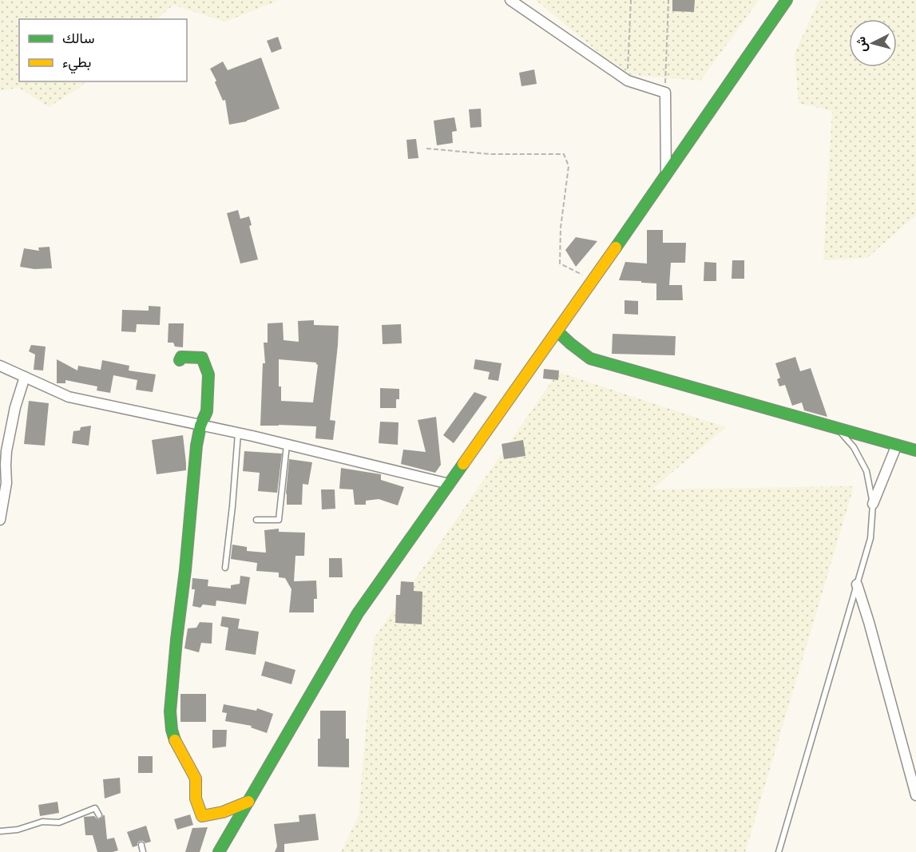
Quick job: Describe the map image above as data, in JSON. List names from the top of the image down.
{
  "legend": ["سالك", "بطيء"],
  "north": "left"
}
